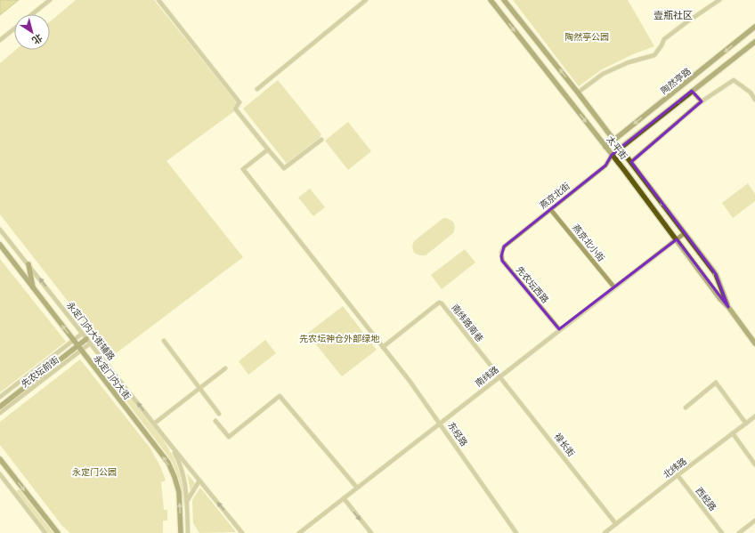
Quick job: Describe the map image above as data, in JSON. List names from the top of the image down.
{
  "streets": {
    "main road": [
      "陶然亭路",
      "太平街",
      "先农坛前街",
      "永定门内大街"
    ],
    "street": [
      "燕京北街",
      "燕京北小街",
      "先农坛西路",
      "南纬路南巷",
      "永定门内大街辅路",
      "南纬路",
      "东经路",
      "禄长街",
      "北纬路",
      "西经路"
    ]
  },
  "crossings": [
    ["陶然亭路", "太平街"],
    ["陶然亭路", "燕京北街"],
    ["太平街", "燕京北街"],
    ["太平街", "南纬路"],
    ["燕京北街", "燕京北小街"],
    ["燕京北街", "先农坛西路"],
    ["燕京北小街", "南纬路"],
    ["先农坛西路", "南纬路"],
    ["南纬路南巷", "南纬路"],
    ["南纬路南巷", "东经路"],
    ["南纬路南巷", "禄长街"],
    ["永定门内大街辅路", "先农坛前街"],
    ["先农坛前街", "永定门内大街"],
    ["南纬路", "东经路"],
    ["南纬路", "禄长街"],
    ["禄长街", "北纬路"],
    ["北纬路", "西经路"]
  ],
  "one_way": ["永定门内大街辅路", "永定门内大街"],
  "districts": ["壹瓶社区"],
  "parks": ["陶然亭公园", "先农坛神仓外部绿地", "永定门公园"],
  "north": "bottom right"
}
